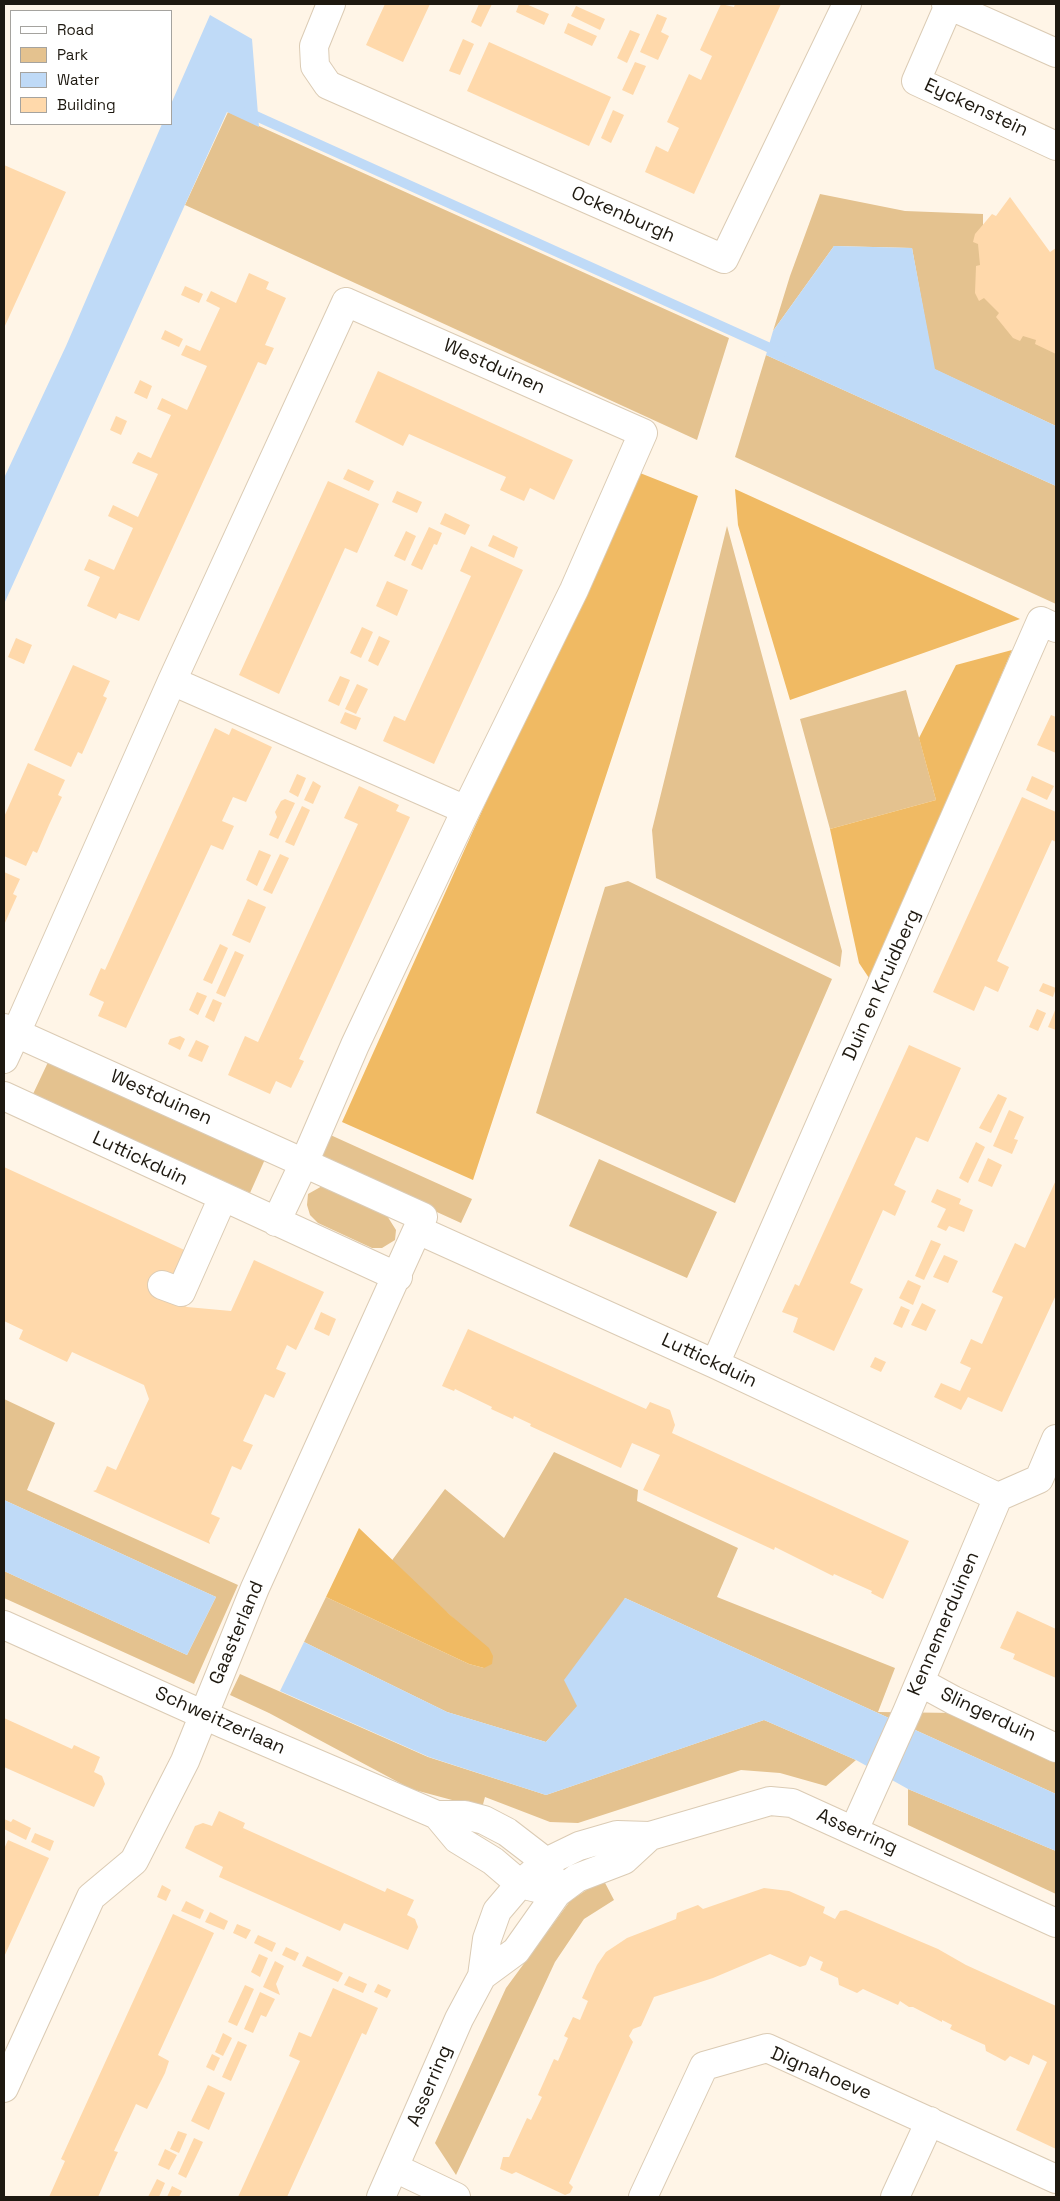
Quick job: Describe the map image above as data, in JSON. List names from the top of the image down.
{
  "streets": {
    "street": [
      "Eyckenstein",
      "Ockenburgh",
      "Westduinen",
      "Duin en Kruidberg",
      "Luttickduin",
      "Kennemerduinen",
      "Gaasterland",
      "Slingerduin",
      "Schweitzerlaan",
      "Asserring",
      "Dignahoeve"
    ]
  },
  "crossings": [
    ["Westduinen", "Luttickduin"],
    ["Duin en Kruidberg", "Luttickduin"],
    ["Luttickduin", "Kennemerduinen"],
    ["Luttickduin", "Gaasterland"],
    ["Kennemerduinen", "Slingerduin"],
    ["Kennemerduinen", "Asserring"],
    ["Gaasterland", "Schweitzerlaan"],
    ["Schweitzerlaan", "Asserring"]
  ],
  "legend": [
    "Road",
    "Park",
    "Water",
    "Building"
  ]
}
